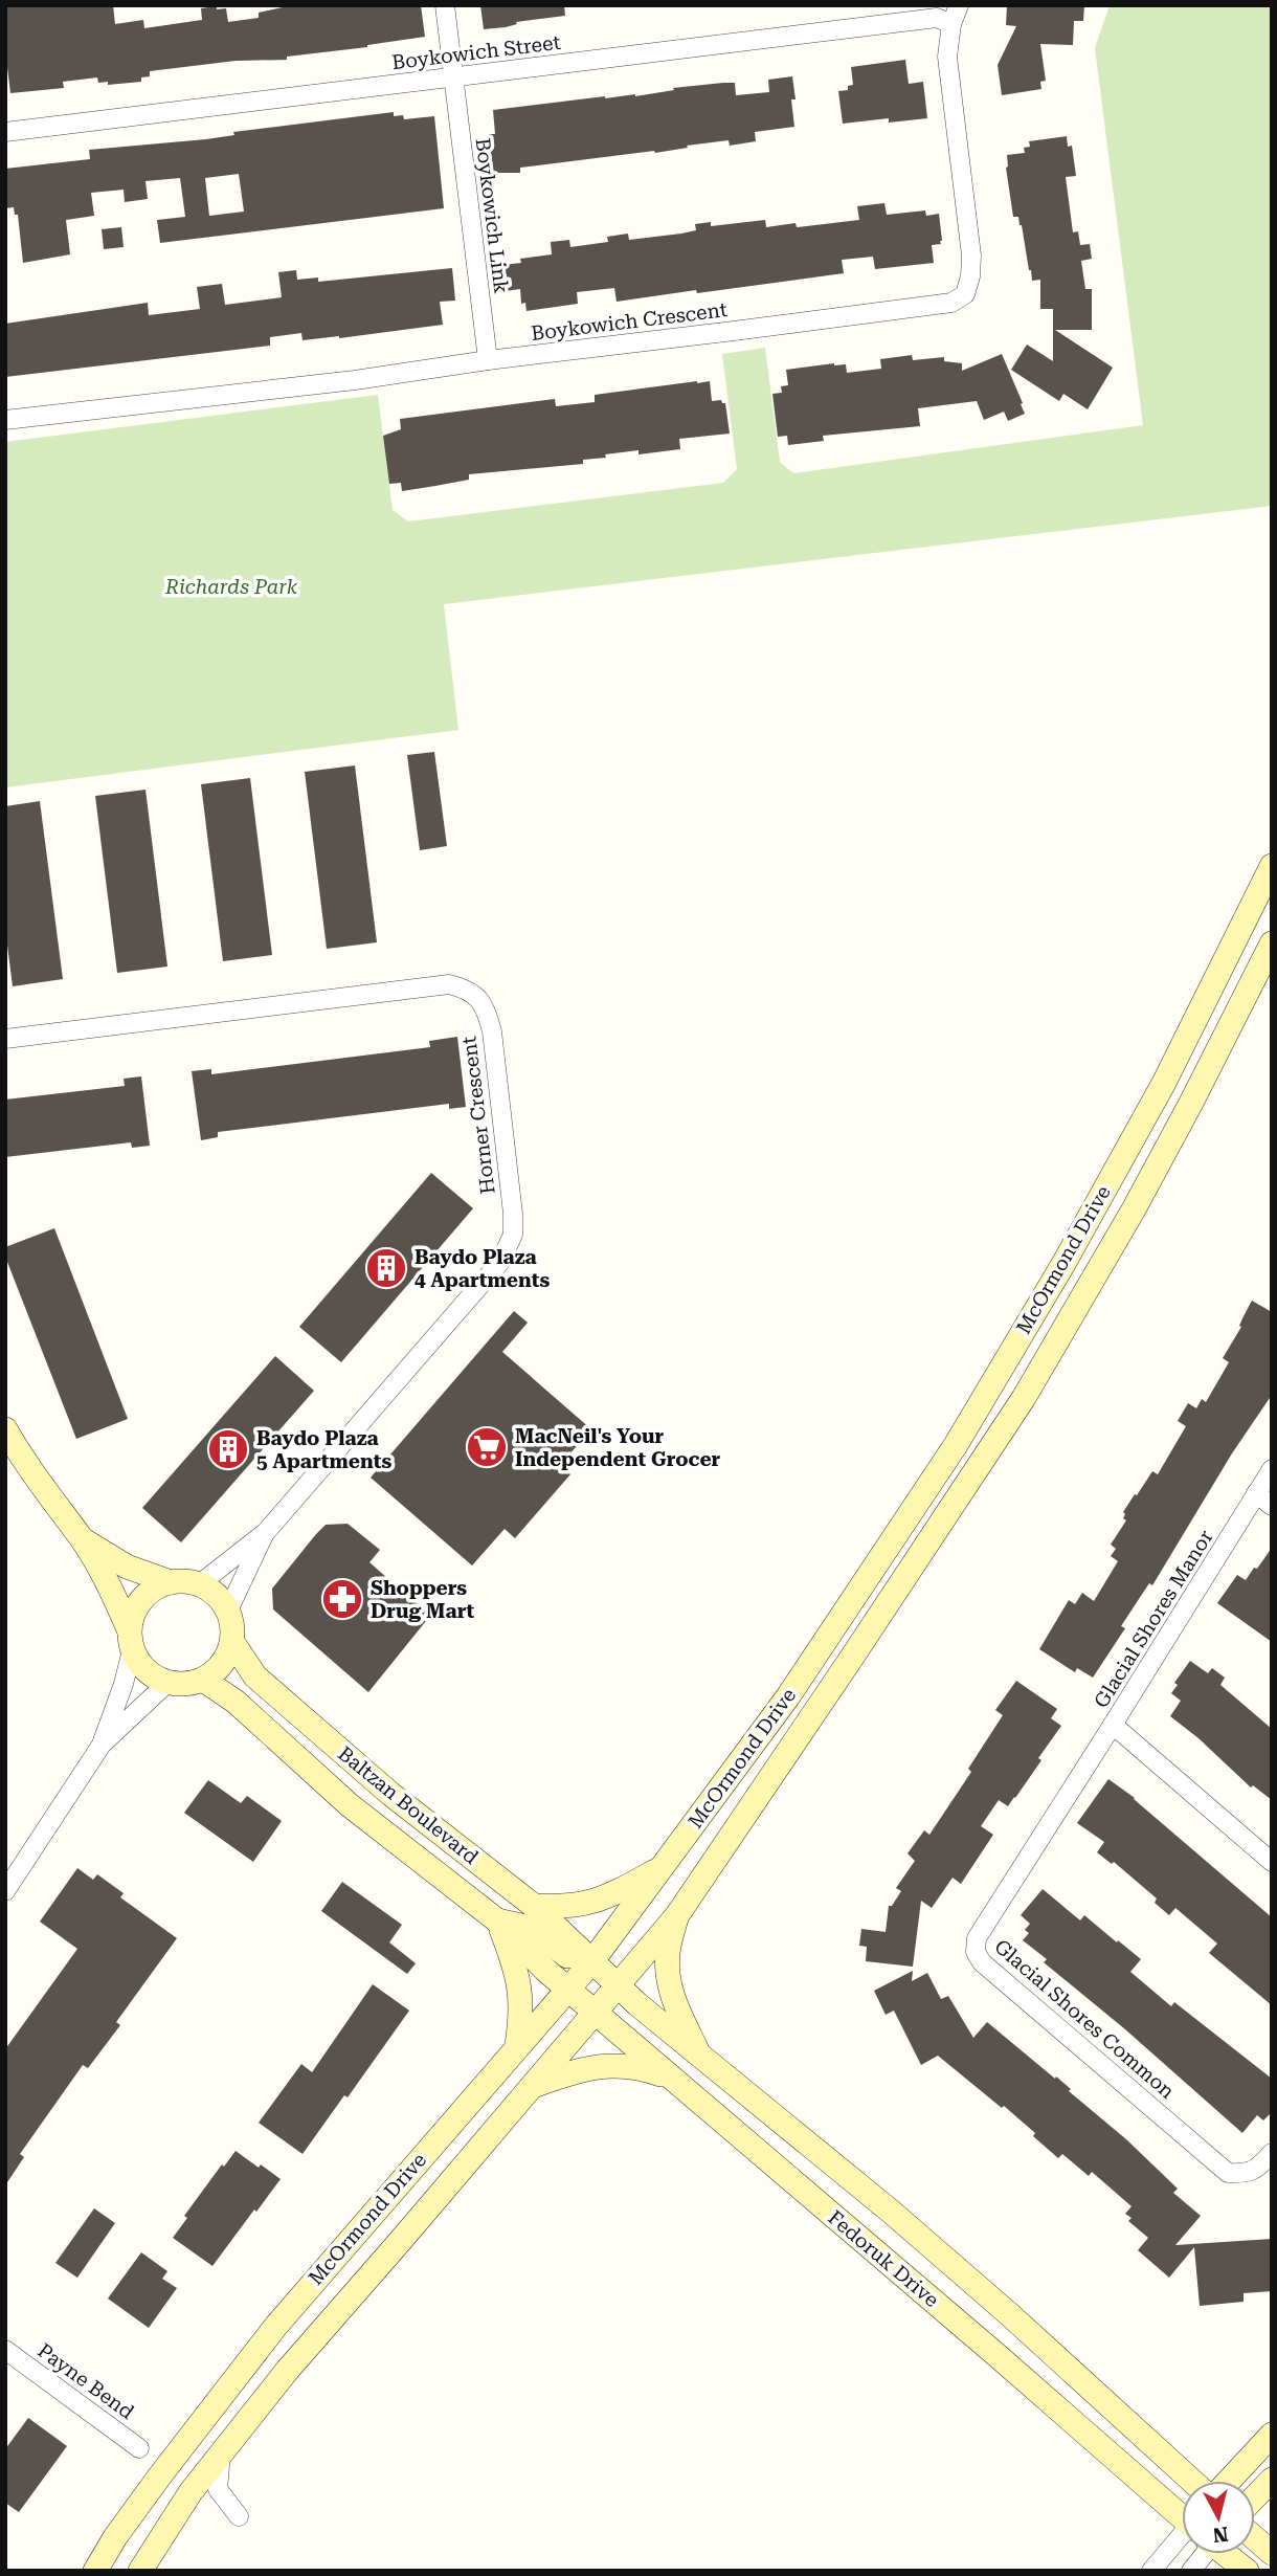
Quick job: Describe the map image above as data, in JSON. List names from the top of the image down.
{
  "streets": {
    "main road": ["McOrmond Drive", "Baltzan Boulevard", "Fedoruk Drive"],
    "street": [
      "Boykowich Street",
      "Boykowich Link",
      "Boykowich Crescent",
      "Horner Crescent",
      "Glacial Shores Manor",
      "Glacial Shores Common",
      "Payne Bend"
    ]
  },
  "crossings": [
    ["Boykowich Street", "Boykowich Link"],
    ["Boykowich Street", "Boykowich Crescent"],
    ["Boykowich Link", "Boykowich Crescent"],
    ["Horner Crescent", "Baltzan Boulevard"],
    ["McOrmond Drive", "Baltzan Boulevard"],
    ["McOrmond Drive", "Fedoruk Drive"],
    ["Glacial Shores Manor", "Glacial Shores Common"],
    ["Baltzan Boulevard", "Fedoruk Drive"]
  ],
  "parks": ["Richards Park"],
  "places": {
    "building": ["Baydo Plaza 4 Apartments", "Baydo Plaza 5 Apartments"],
    "supermarket": ["MacNeil's Your Independent Grocer"],
    "pharmacy": ["Shoppers Drug Mart"]
  },
  "north": "bottom"
}
